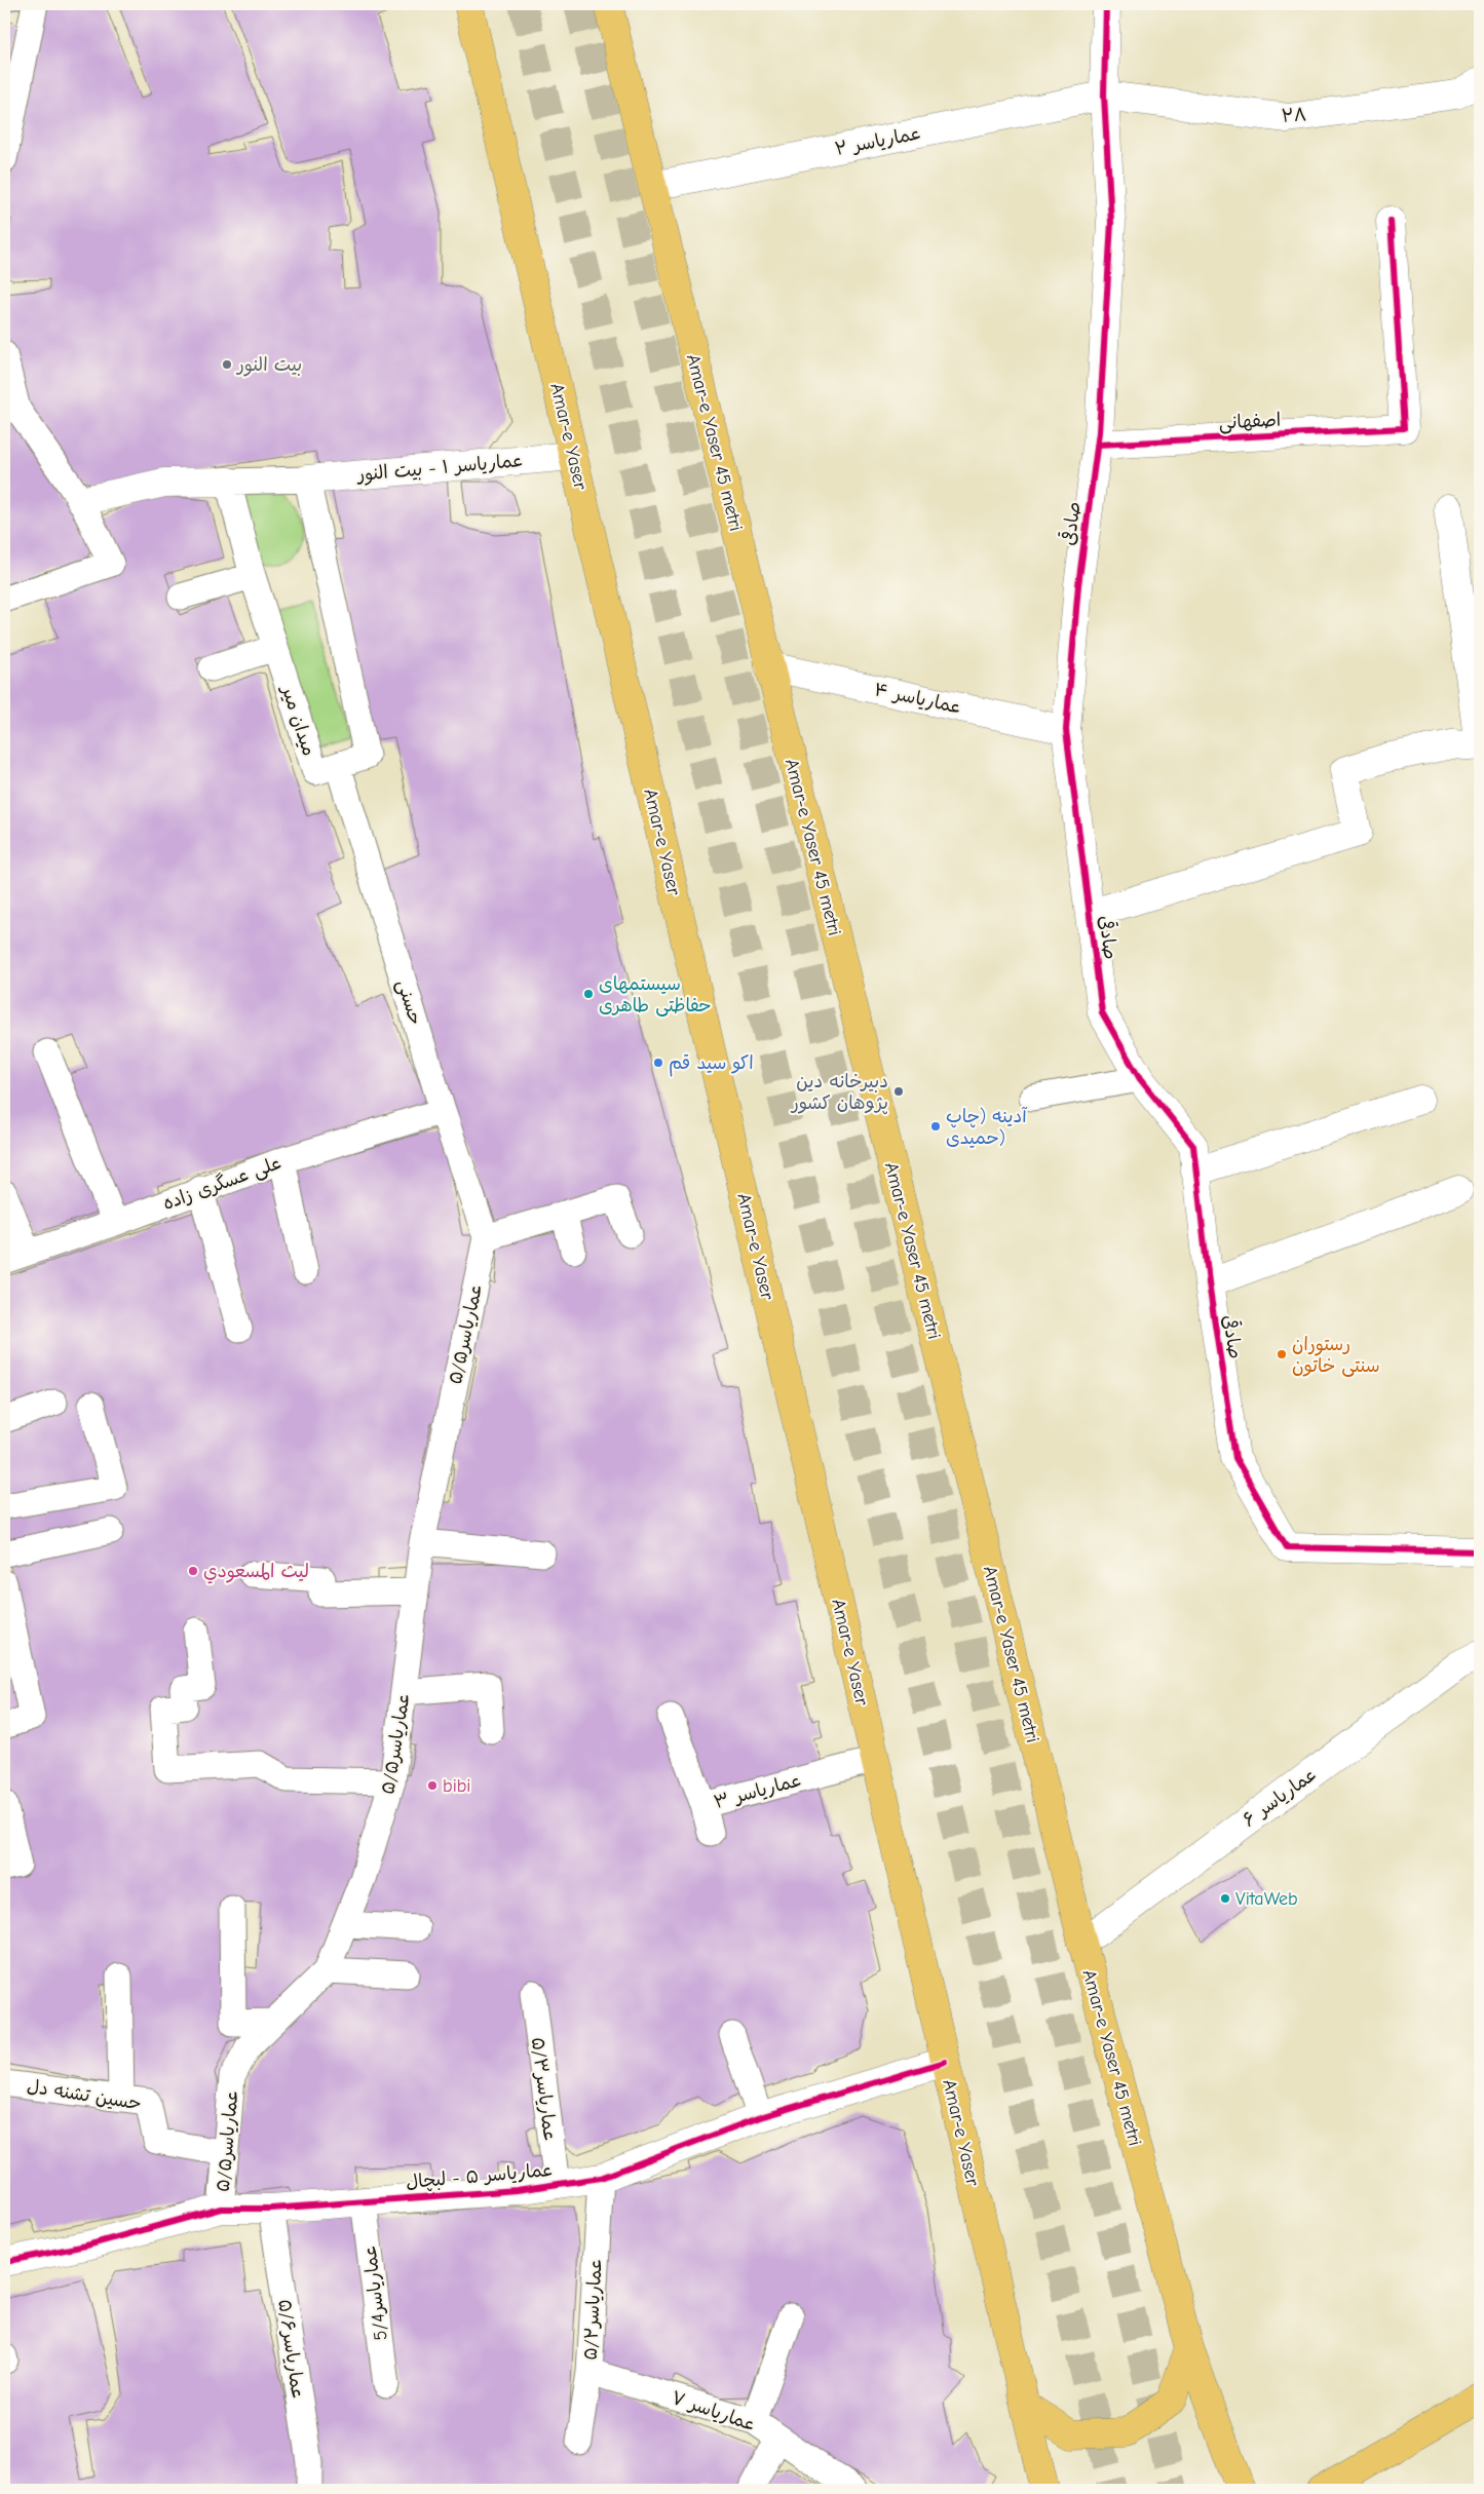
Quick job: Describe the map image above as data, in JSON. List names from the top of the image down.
{
  "streets": {
    "main road": ["Amar-e Yaser", "Amar-e Yaser 45 metri"],
    "street": [
      "۲۸",
      "عماریاسر ۲",
      "اصفهانی",
      "عماریاسر ۱ - بیت النور",
      "صادقی",
      "عماریاسر ۴",
      "عماریاسر ۶",
      "عماریاسر ۵ - لبچال"
    ],
    "lane": [
      "میدان میر",
      "حسنی",
      "علی عسگری زاده",
      "عماریاسر۵/۵",
      "عماریاسر ۳",
      "عماریاسر۵/۳",
      "حسین تشنه دل",
      "عماریاسر5/4",
      "عماریاسر۵/۲",
      "عماریاسر۵/۶",
      "عماریاسر ۷"
    ]
  },
  "crossings": [
    ["۲۸", "عماریاسر ۲"],
    ["۲۸", "صادقی"],
    ["عماریاسر ۲", "Amar-e Yaser 45 metri"],
    ["عماریاسر ۲", "صادقی"],
    ["اصفهانی", "صادقی"],
    ["Amar-e Yaser", "عماریاسر ۱ - بیت النور"],
    ["Amar-e Yaser", "عماریاسر ۳"],
    ["Amar-e Yaser", "عماریاسر ۵ - لبچال"],
    ["Amar-e Yaser 45 metri", "عماریاسر ۴"],
    ["Amar-e Yaser 45 metri", "عماریاسر ۶"],
    ["عماریاسر ۱ - بیت النور", "میدان میر"],
    ["صادقی", "عماریاسر ۴"],
    ["میدان میر", "حسنی"],
    ["حسنی", "علی عسگری زاده"],
    ["حسنی", "عماریاسر۵/۵"],
    ["عماریاسر۵/۵", "حسین تشنه دل"],
    ["عماریاسر۵/۵", "عماریاسر ۵ - لبچال"],
    ["عماریاسر۵/۳", "عماریاسر ۵ - لبچال"],
    ["عماریاسر ۵ - لبچال", "عماریاسر5/4"],
    ["عماریاسر ۵ - لبچال", "عماریاسر۵/۲"],
    ["عماریاسر ۵ - لبچال", "عماریاسر۵/۶"],
    ["عماریاسر۵/۲", "عماریاسر ۷"]
  ],
  "places": [
    "بیت النور",
    "سیستمهای حفاظتی طاهری",
    "اکو سید قم",
    "دبیرخانه دین پژوهان کشور",
    "آدینه (چاپ حمیدی)",
    "رستوران سنتی خاتون",
    "ليث المسعودي",
    "bibi",
    "VitaWeb"
  ]
}
